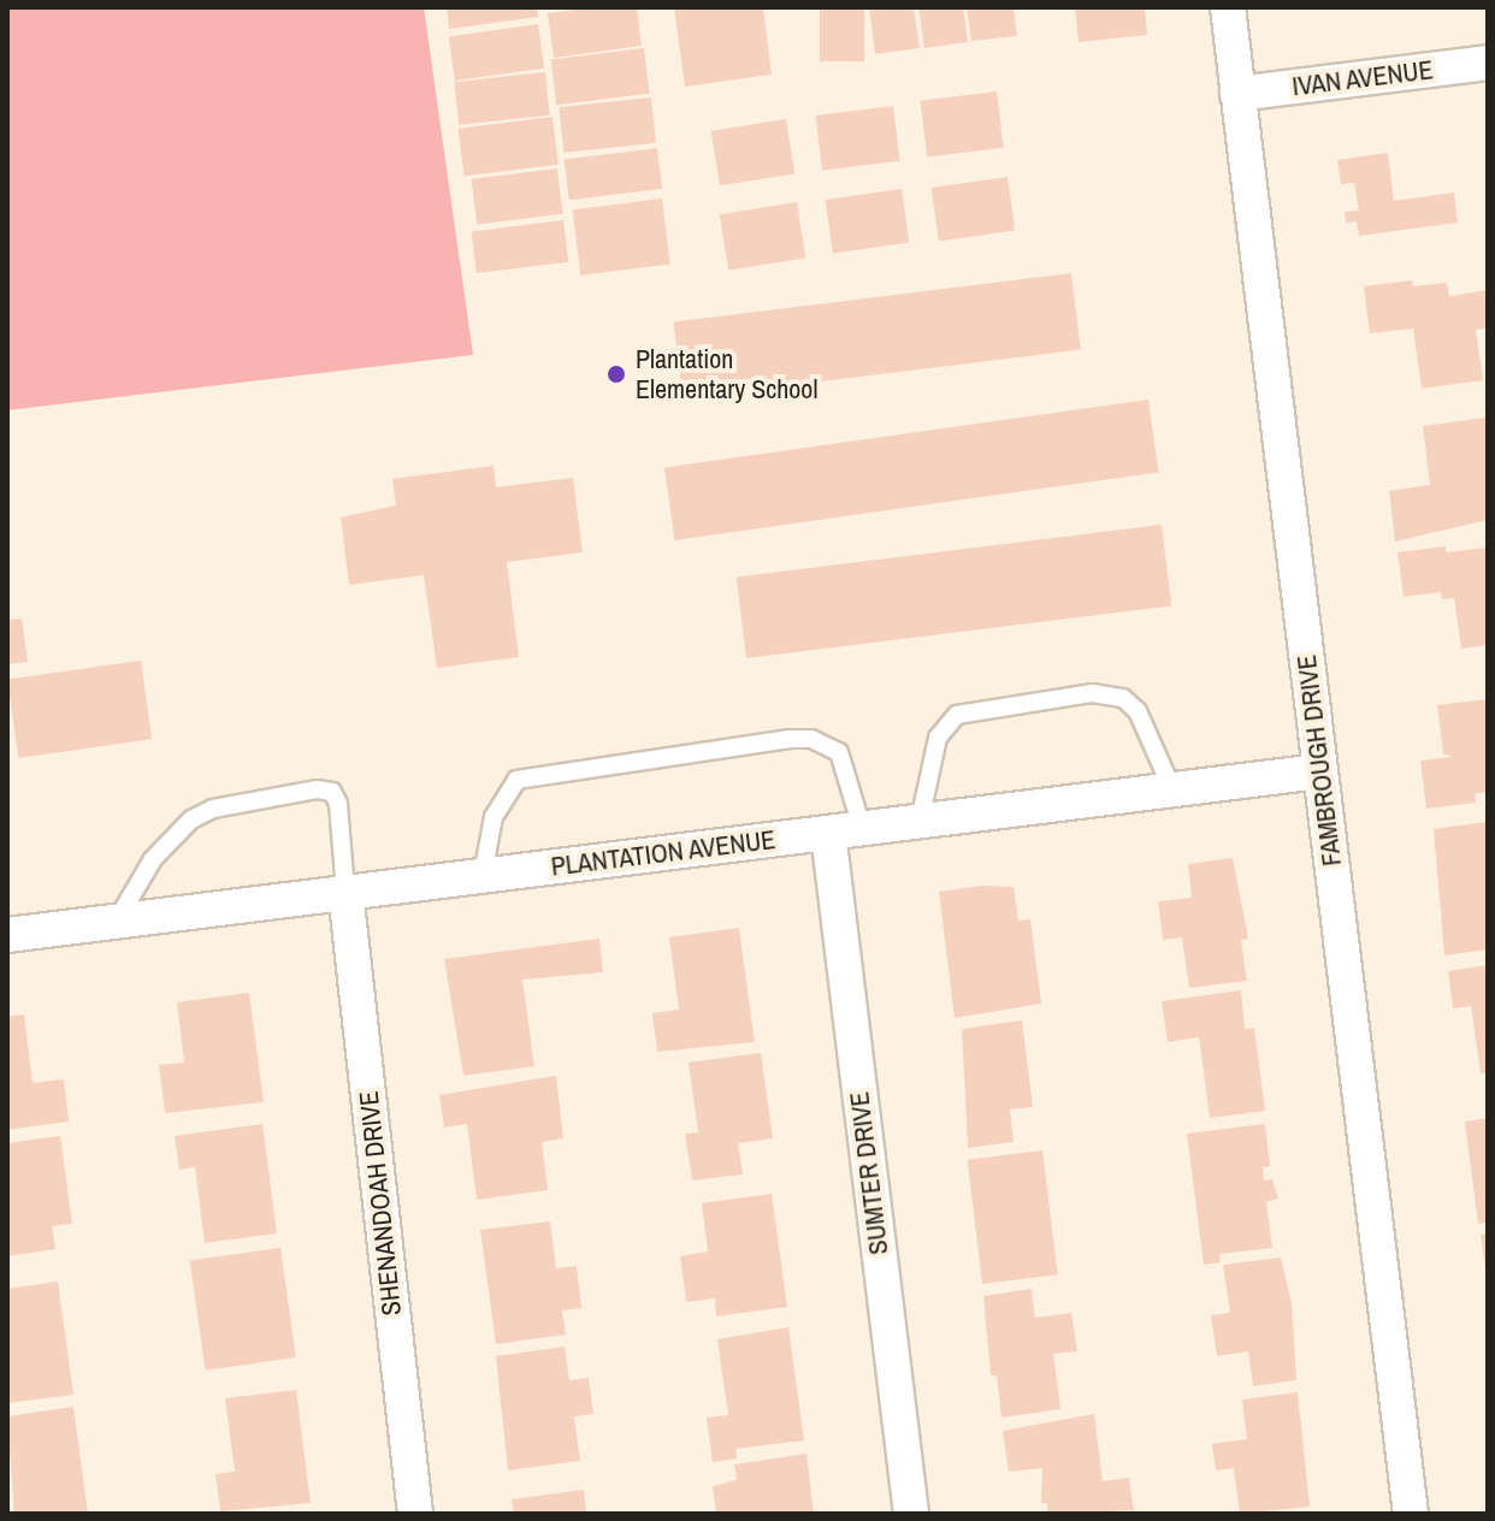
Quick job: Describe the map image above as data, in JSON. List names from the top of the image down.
{
  "streets": {
    "street": [
      "IVAN AVENUE",
      "FAMBROUGH DRIVE",
      "PLANTATION AVENUE",
      "SUMTER DRIVE",
      "SHENANDOAH DRIVE"
    ]
  },
  "crossings": [
    ["IVAN AVENUE", "FAMBROUGH DRIVE"],
    ["FAMBROUGH DRIVE", "PLANTATION AVENUE"],
    ["PLANTATION AVENUE", "SUMTER DRIVE"],
    ["PLANTATION AVENUE", "SHENANDOAH DRIVE"]
  ],
  "places": ["Plantation Elementary School"]
}
